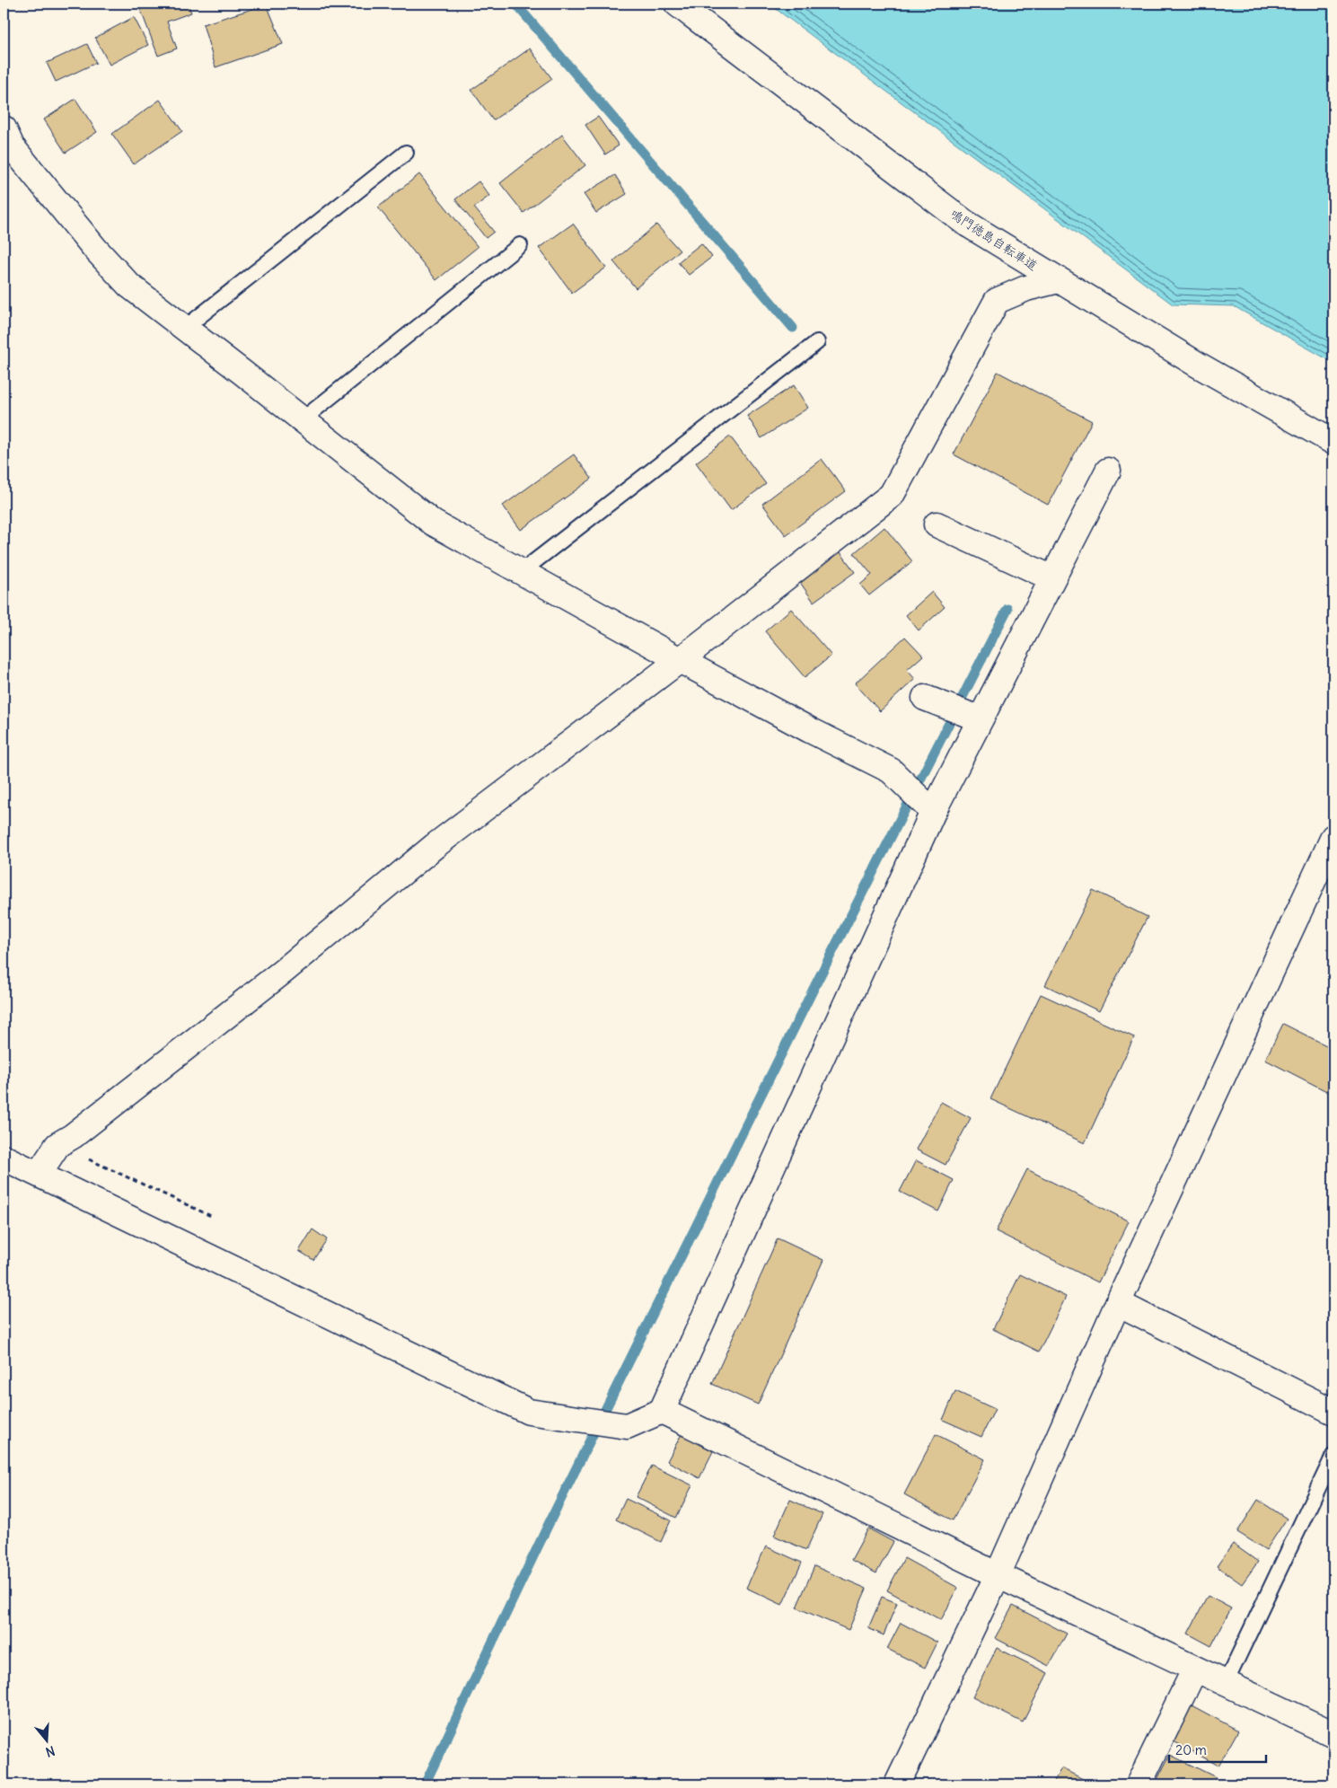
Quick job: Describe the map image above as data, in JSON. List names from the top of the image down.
{
  "streets": {
    "street": ["鳴門徳島自転車道"]
  },
  "scale_bar": "20 m",
  "north": "bottom"
}
